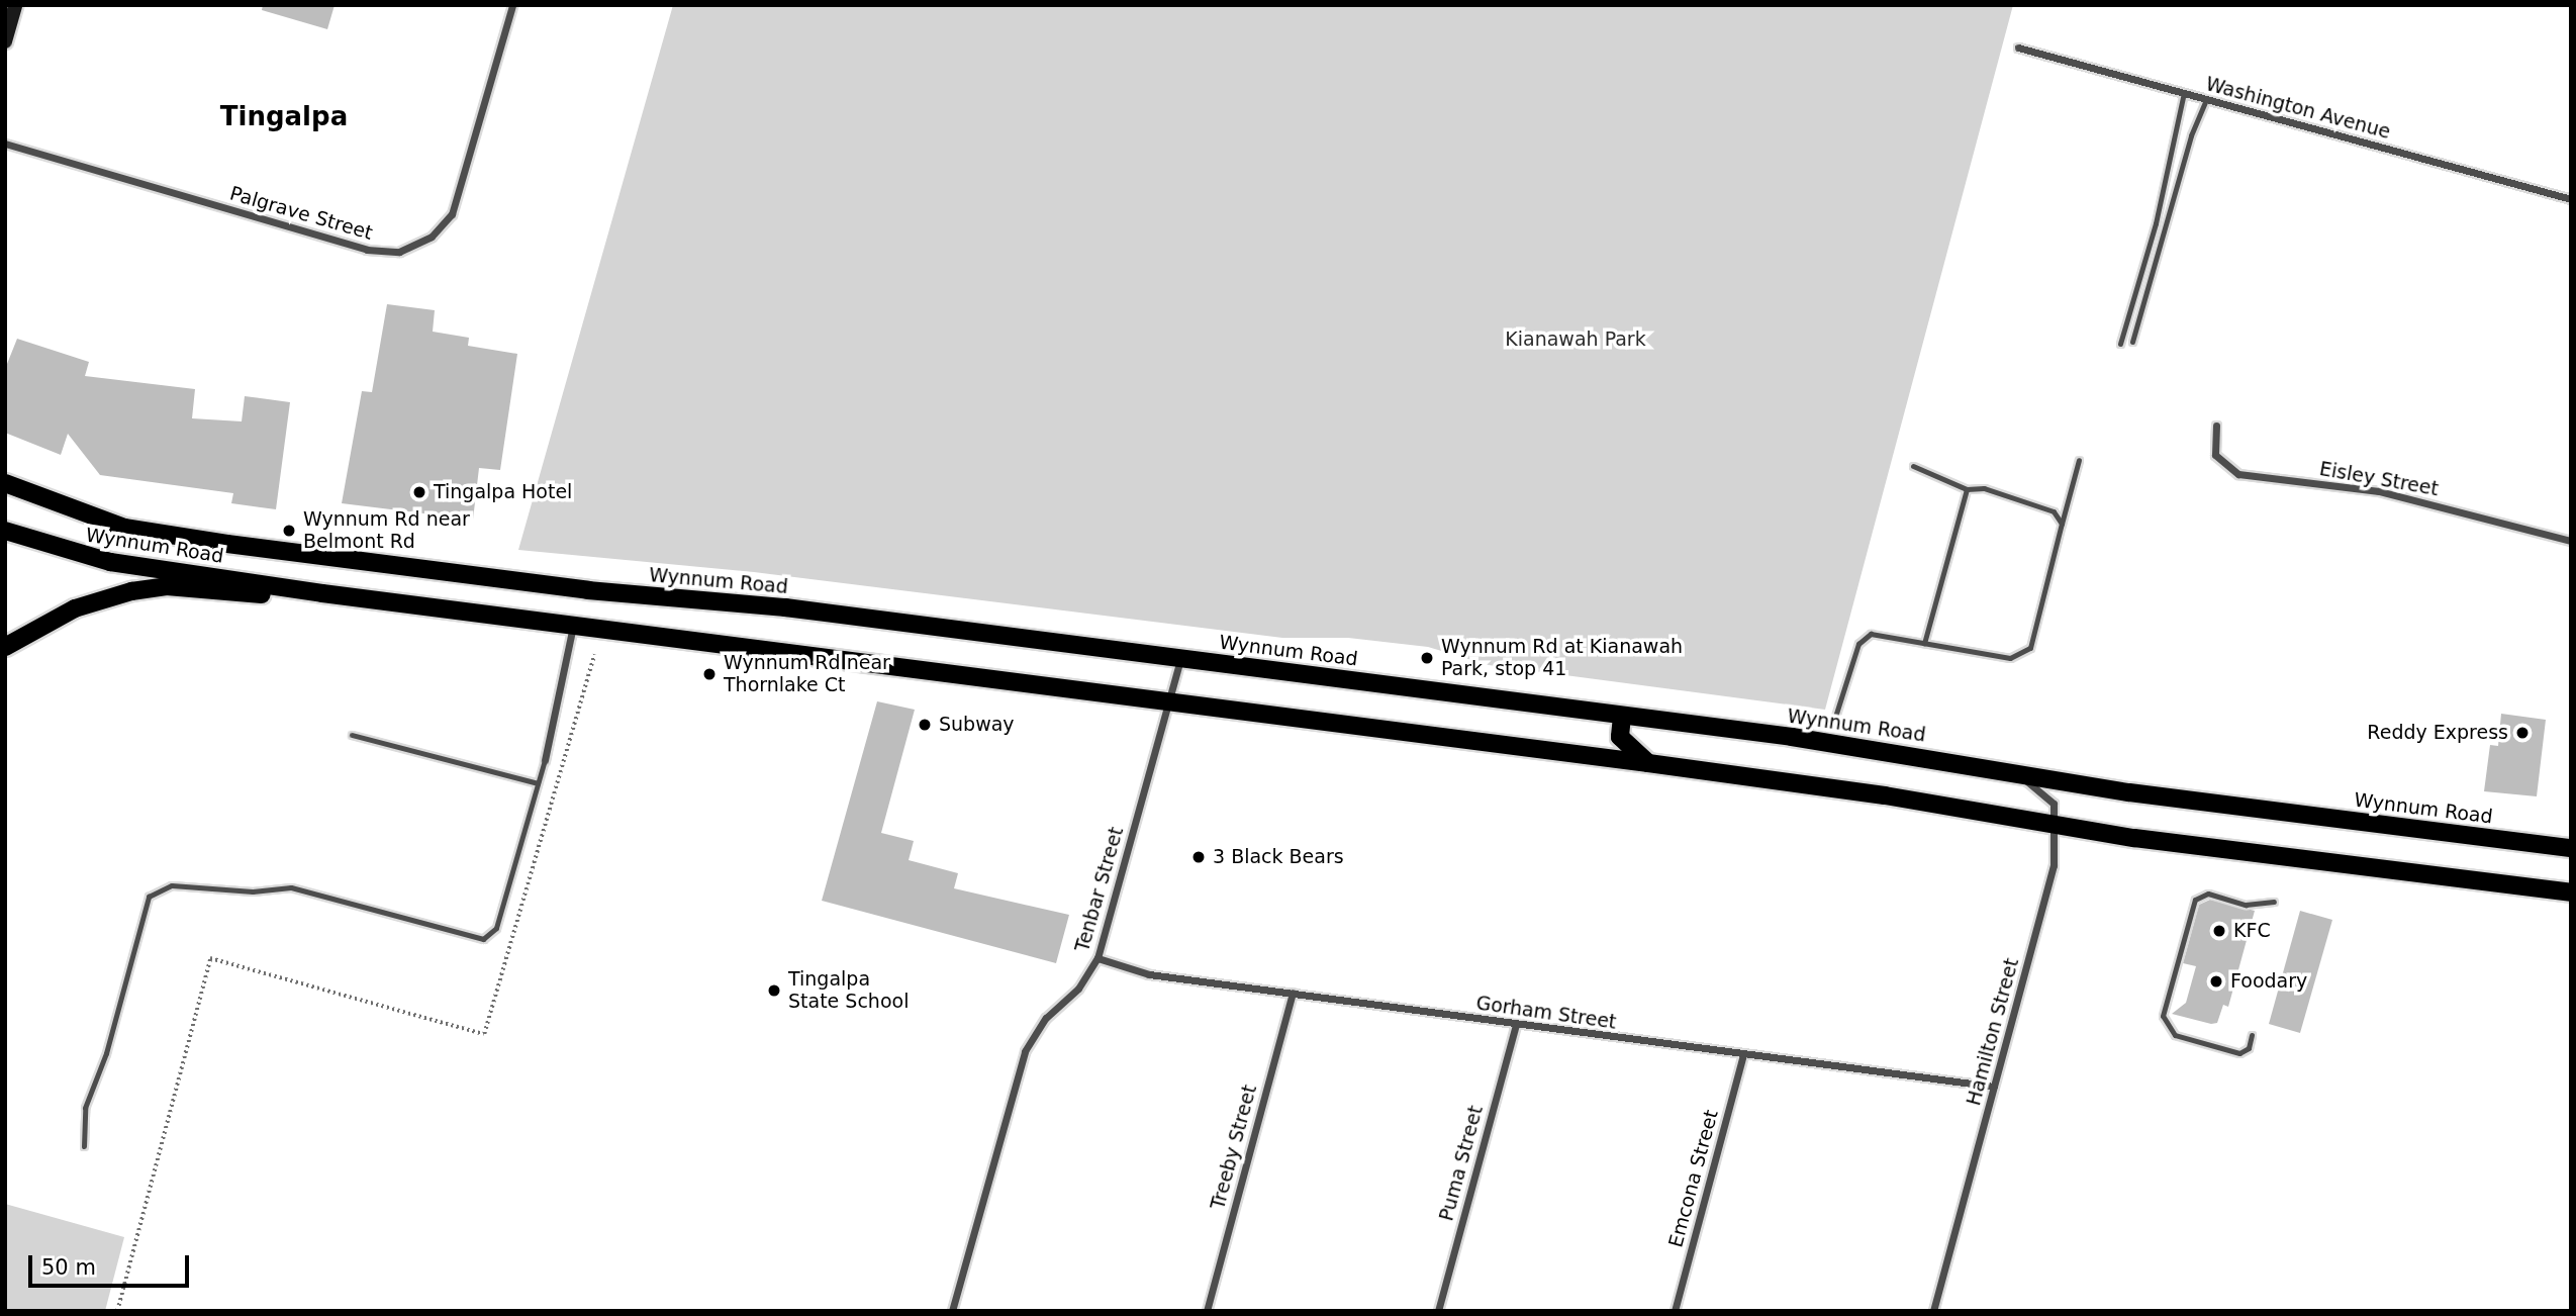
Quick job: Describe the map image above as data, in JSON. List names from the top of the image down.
{
  "streets": {
    "main road": ["Wynnum Road"],
    "street": [
      "Washington Avenue",
      "Palgrave Street",
      "Eisley Street",
      "Tenbar Street",
      "Gorham Street",
      "Hamilton Street",
      "Treeby Street",
      "Puma Street",
      "Emcona Street"
    ]
  },
  "crossings": [
    ["Wynnum Road", "Tenbar Street"],
    ["Wynnum Road", "Hamilton Street"],
    ["Tenbar Street", "Gorham Street"],
    ["Gorham Street", "Hamilton Street"],
    ["Gorham Street", "Treeby Street"],
    ["Gorham Street", "Puma Street"],
    ["Gorham Street", "Emcona Street"]
  ],
  "districts": ["Tingalpa"],
  "parks": ["Kianawah Park"],
  "places": [
    "Tingalpa Hotel",
    "Wynnum Rd near Belmont Rd",
    "Wynnum Rd at Kianawah Park, stop 41",
    "Wynnum Rd near Thornlake Ct",
    "Subway",
    "Reddy Express",
    "3 Black Bears",
    "KFC",
    "Foodary",
    "Tingalpa State School"
  ],
  "scale_bar": "50 m"
}
